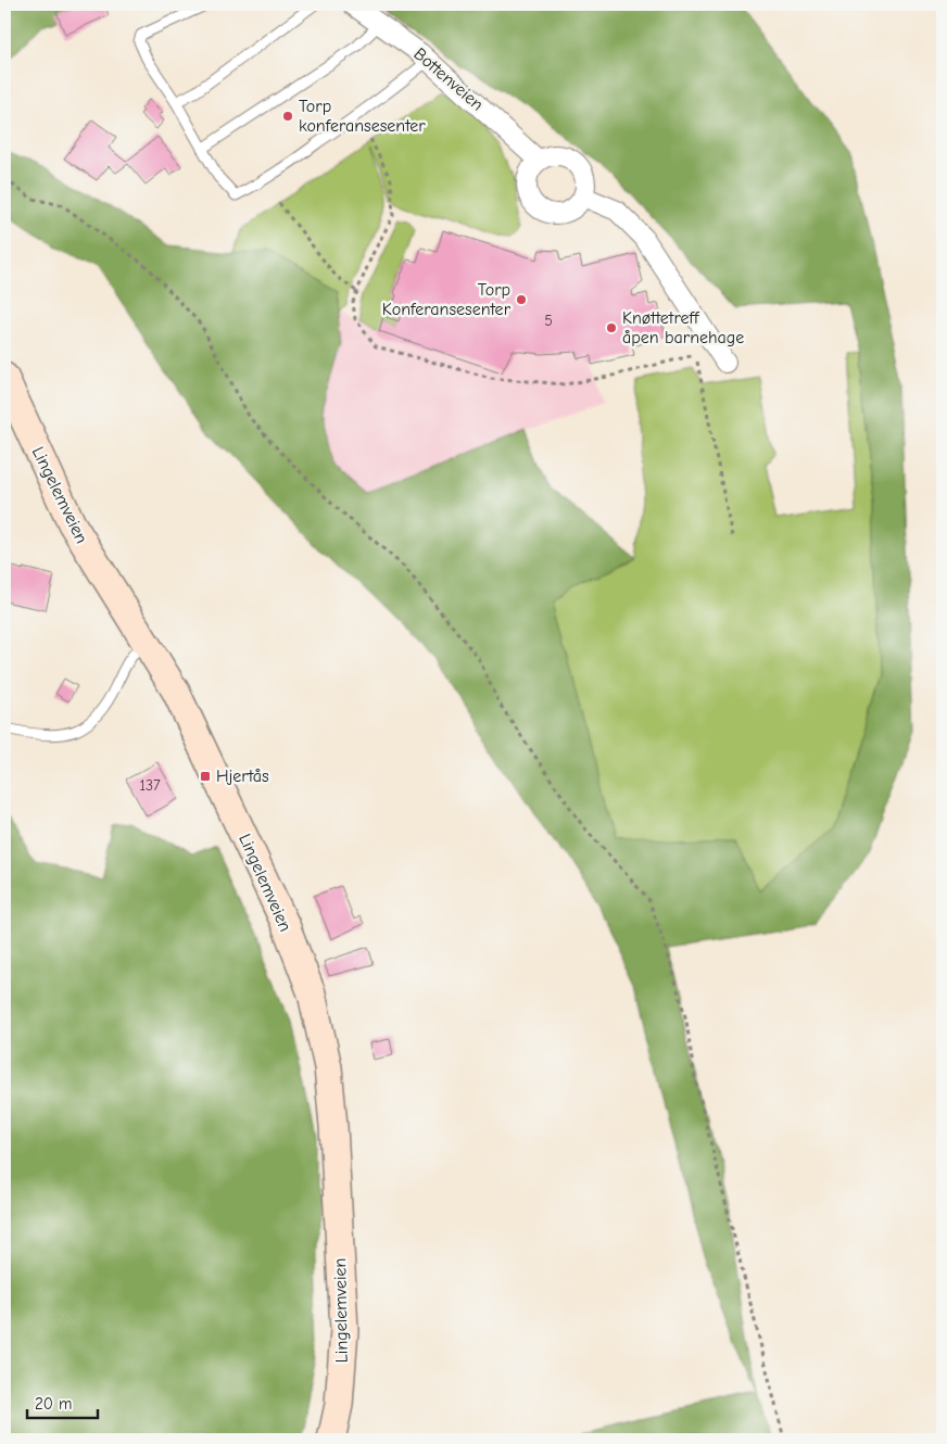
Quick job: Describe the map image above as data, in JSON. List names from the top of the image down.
{
  "streets": {
    "main road": ["Lingelemveien"],
    "street": ["Bottenveien"]
  },
  "places": {
    "other": ["Torp konferansesenter", "Torp Konferansesenter", "Knøttetreff åpen barnehage"],
    "transit": ["Hjertås"]
  },
  "house_numbers": ["5", "137"],
  "scale_bar": "20 m"
}
